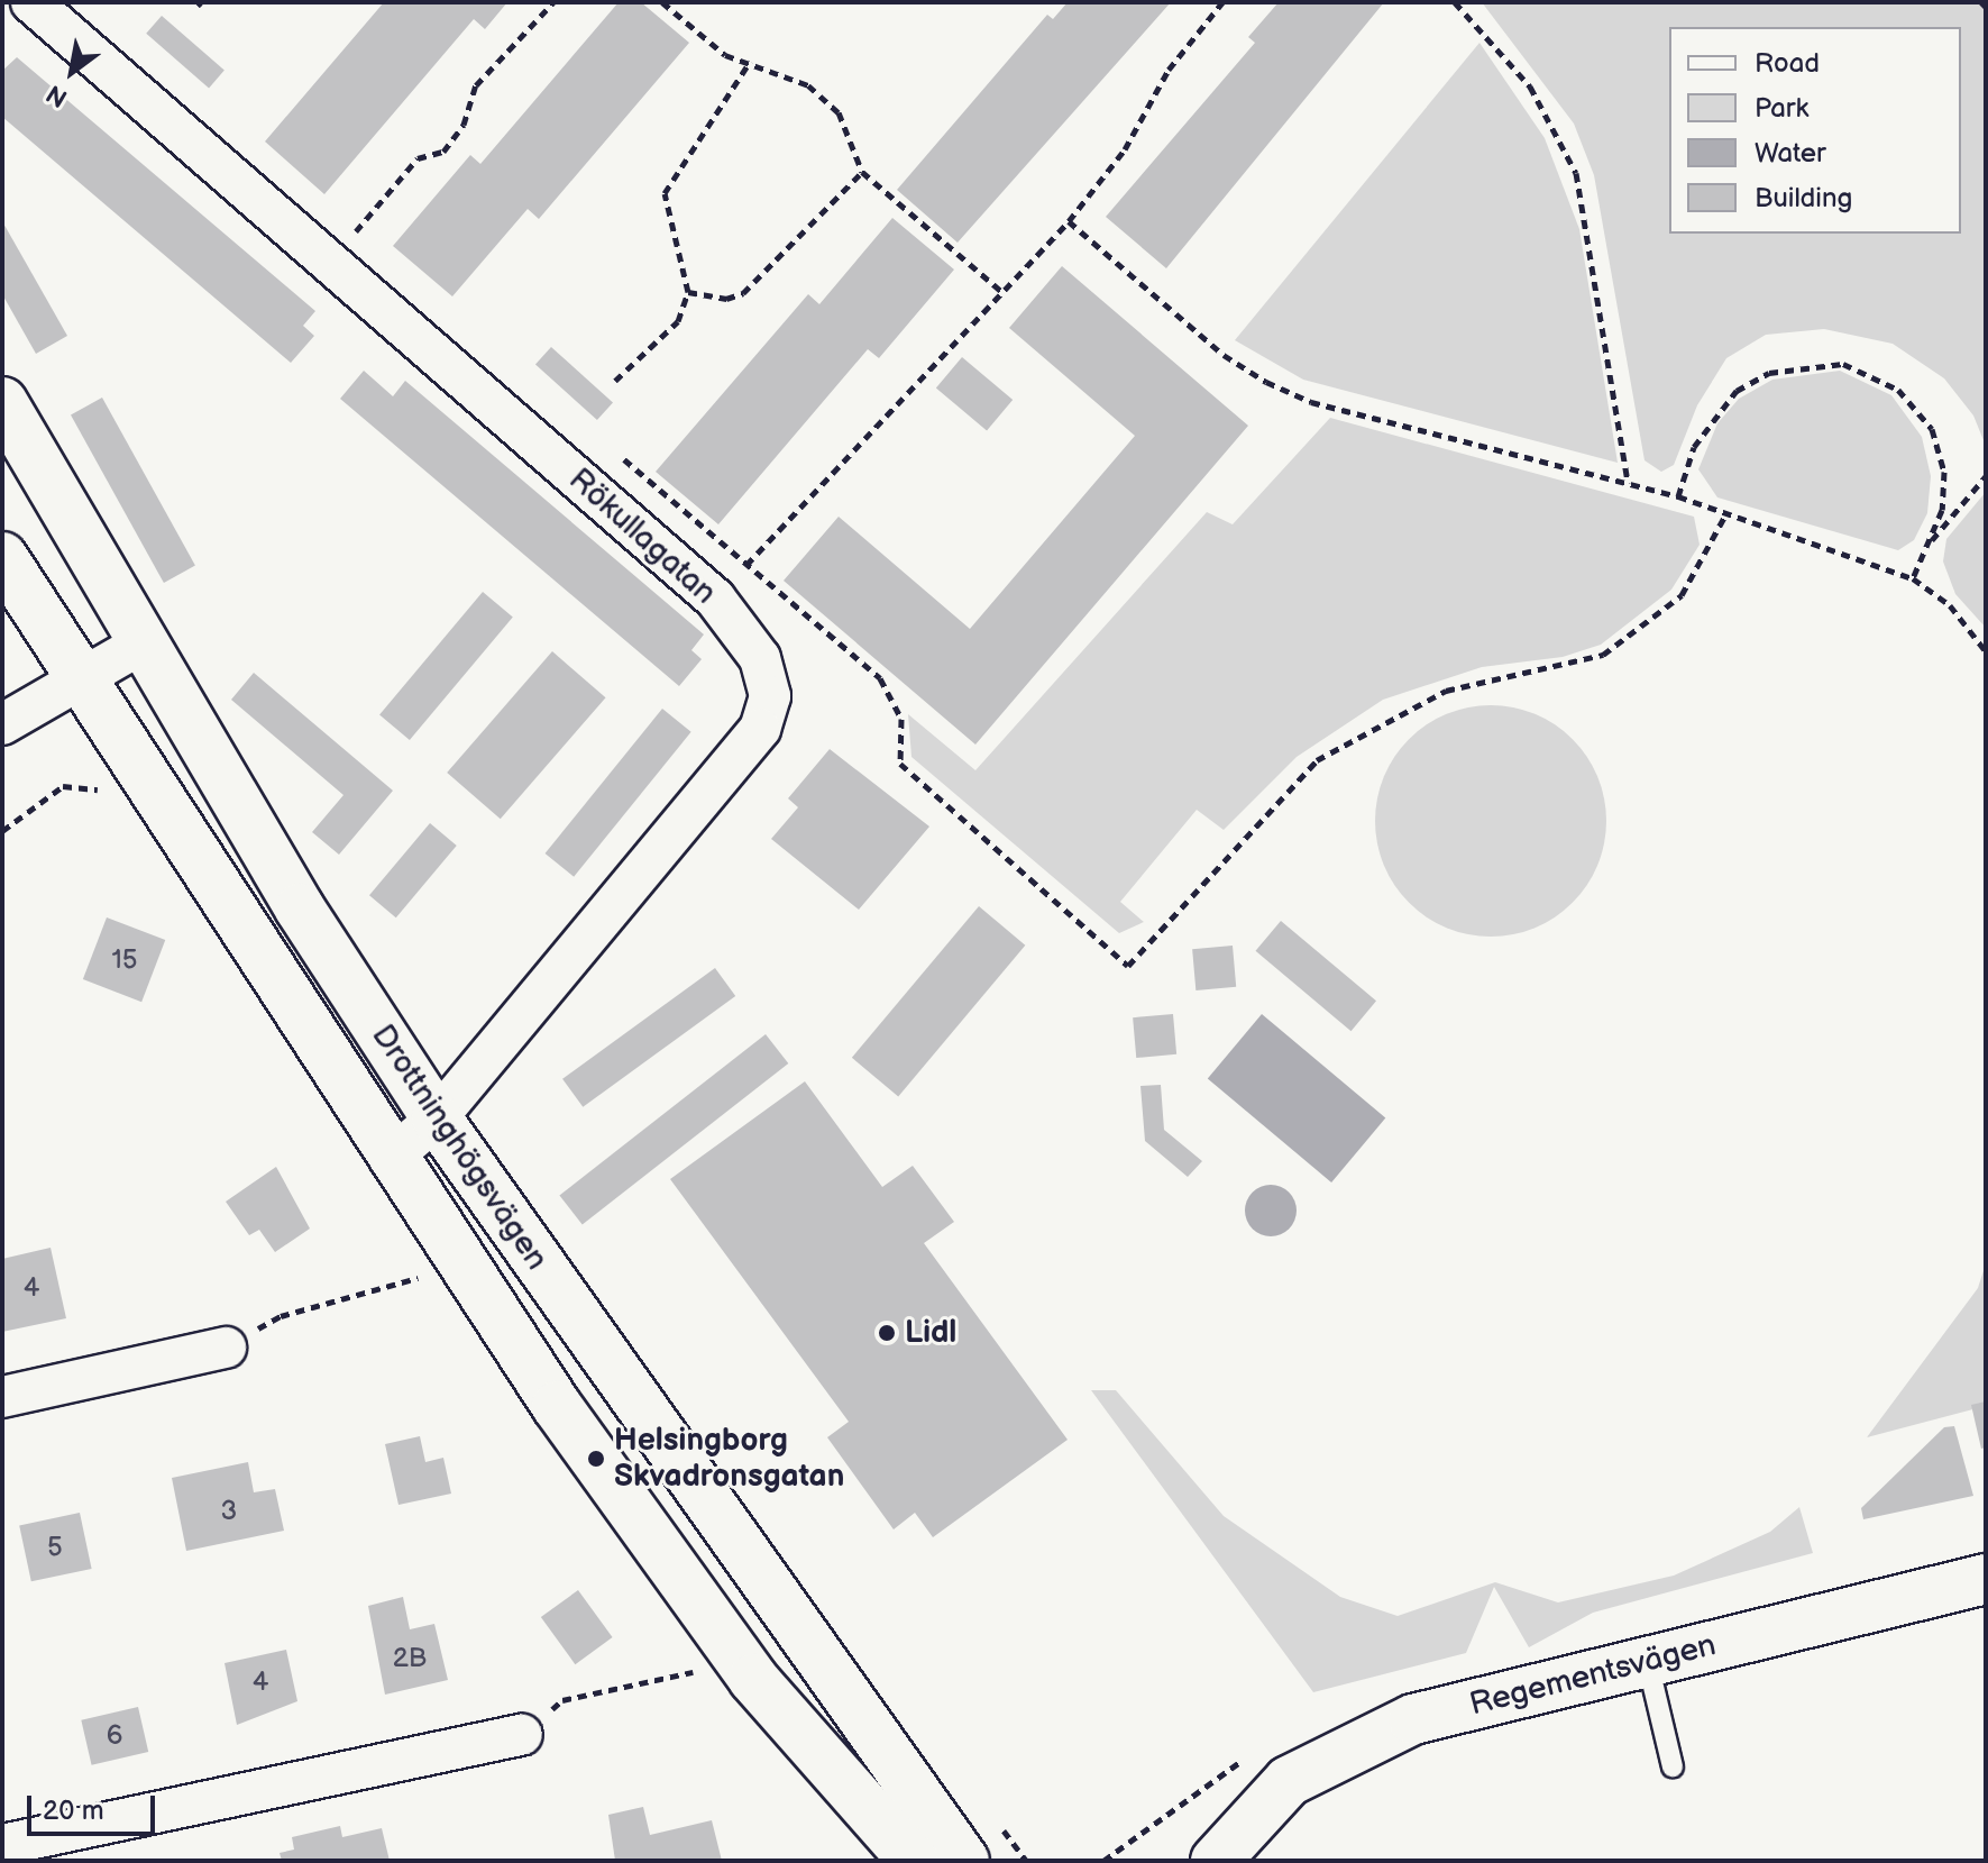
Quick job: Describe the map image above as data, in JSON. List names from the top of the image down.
{
  "streets": {
    "street": ["Rökullagatan", "Drottninghögsvägen", "Regementsvägen"]
  },
  "crossings": [
    ["Rökullagatan", "Drottninghögsvägen"]
  ],
  "places": ["Lidl", "Helsingborg Skvadronsgatan"],
  "house_numbers": [
    "15",
    "4",
    "3",
    "5",
    "2B",
    "4",
    "6"
  ],
  "legend": [
    "Road",
    "Park",
    "Water",
    "Building"
  ],
  "scale_bar": "20 m",
  "north": "bottom left"
}
